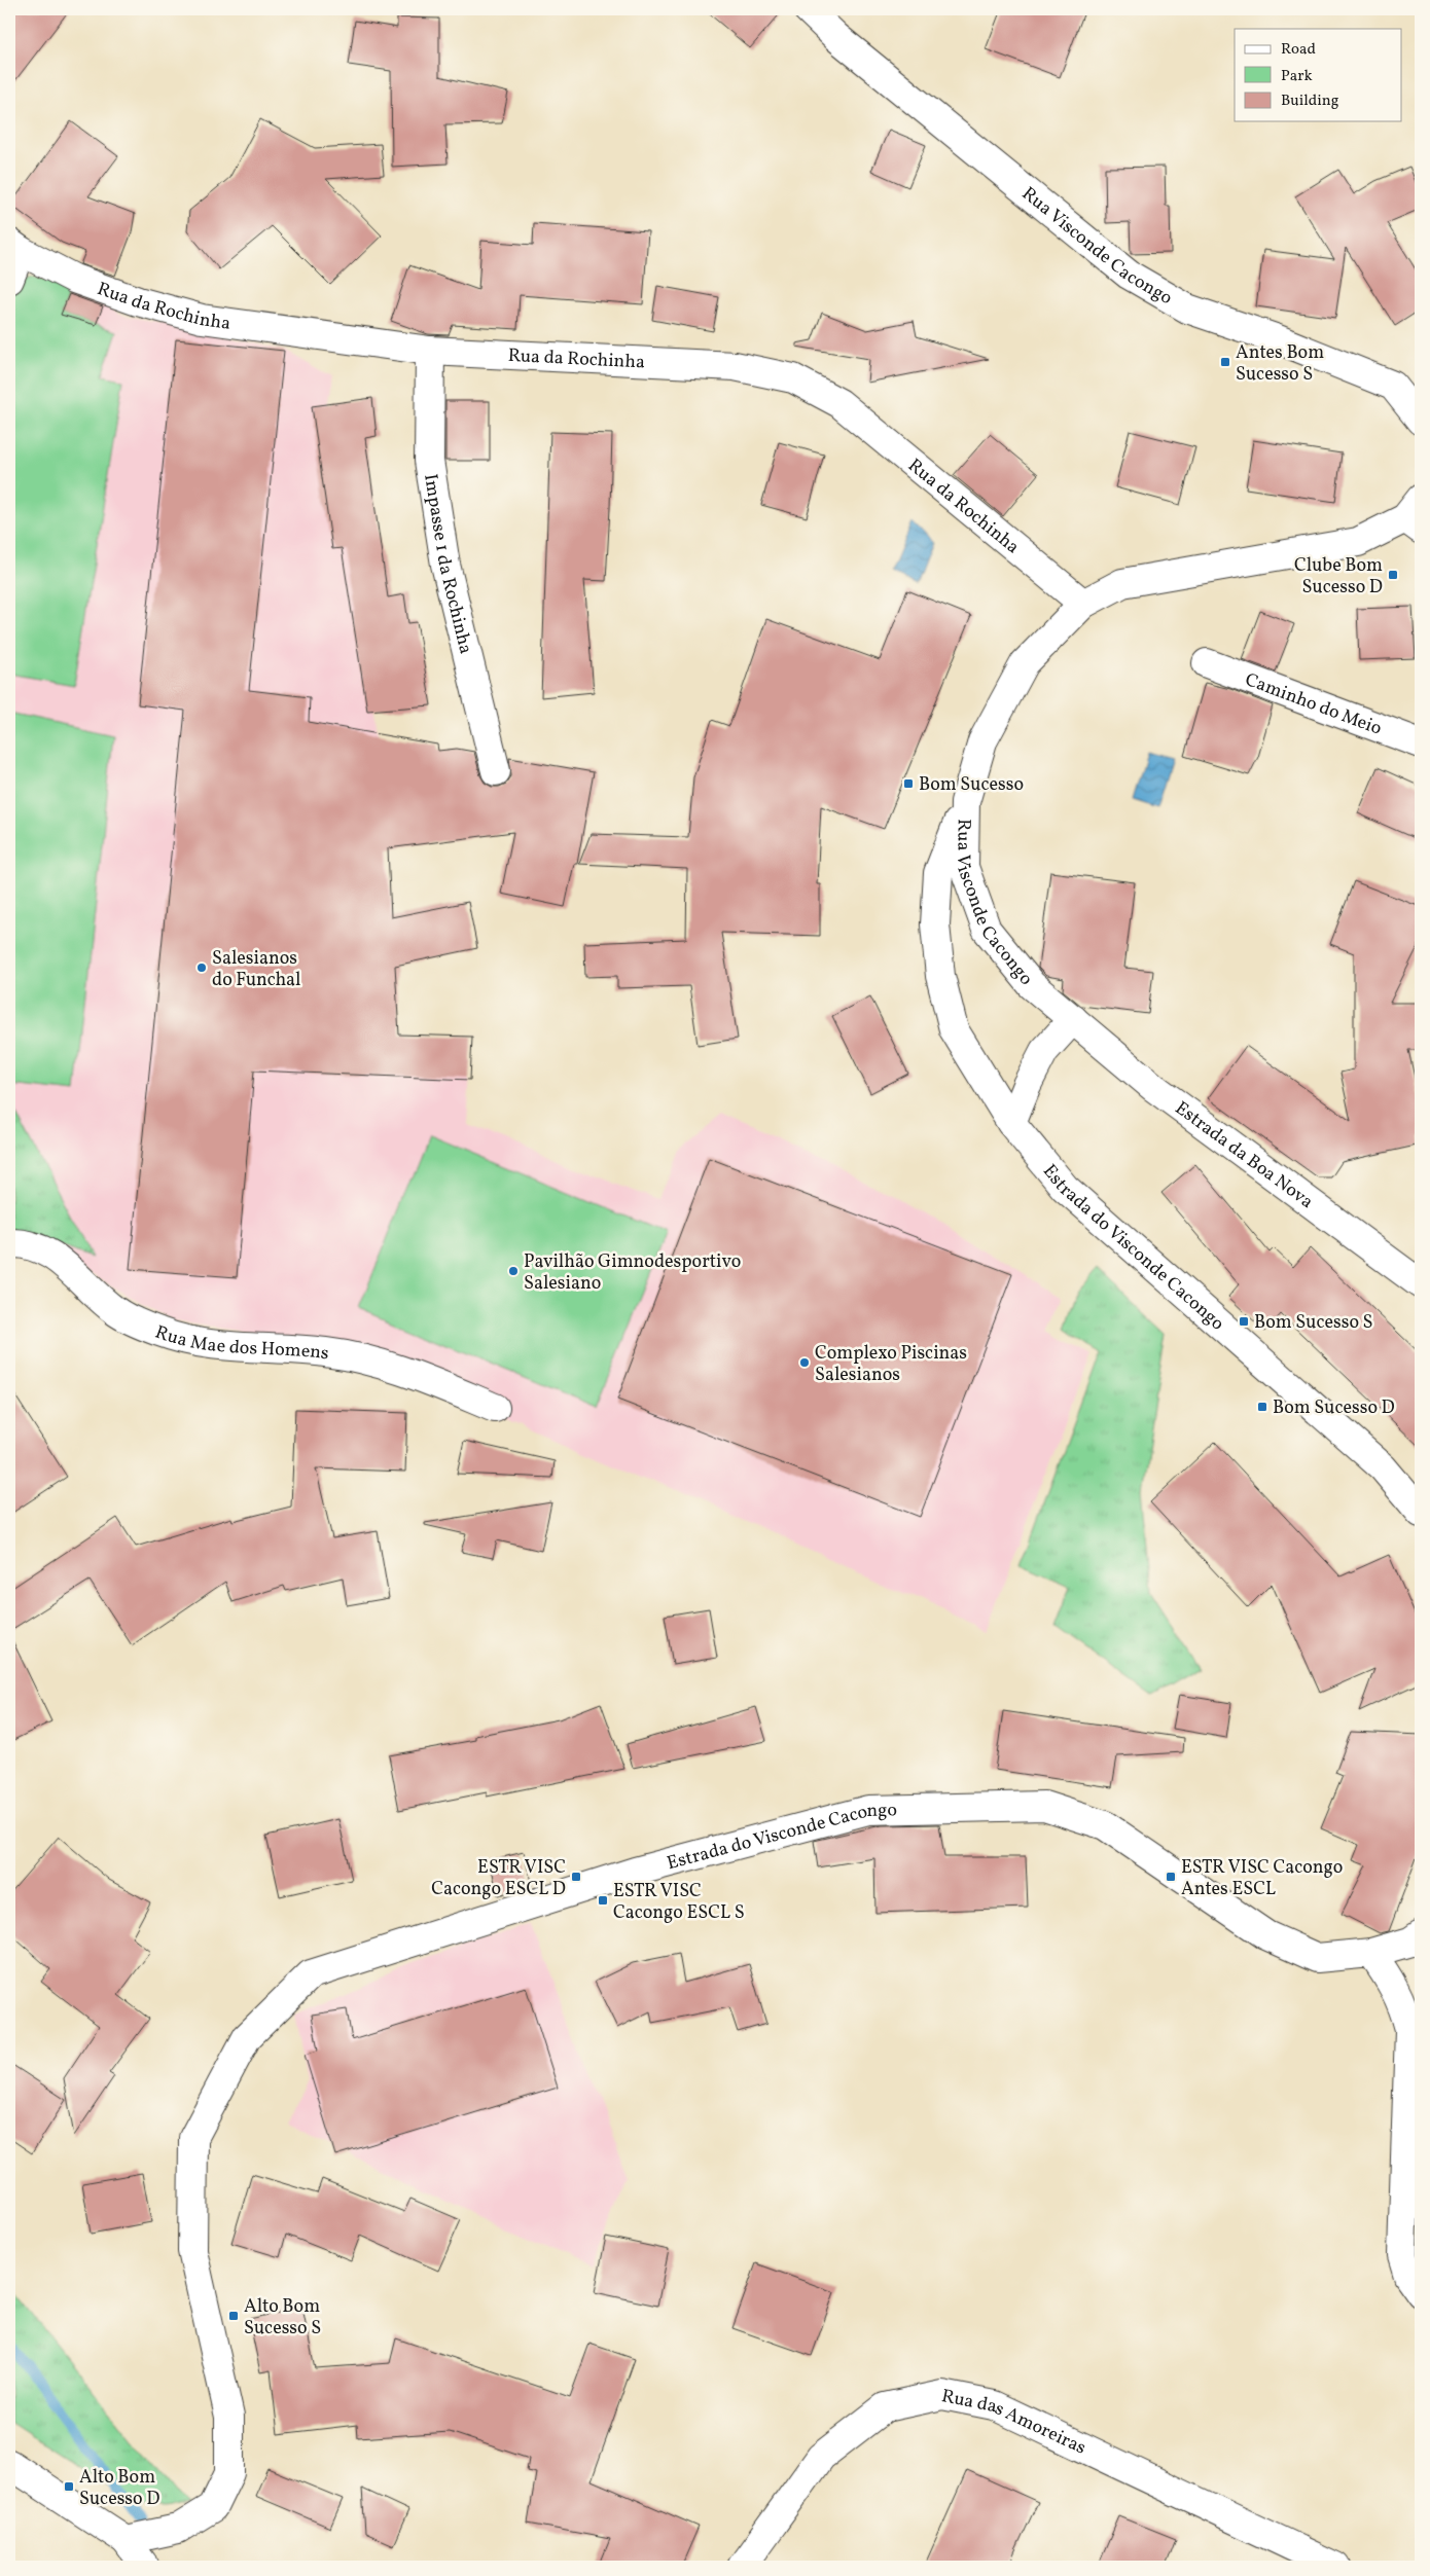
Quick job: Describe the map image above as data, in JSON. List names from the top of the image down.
{
  "streets": {
    "street": [
      "Rua Visconde Cacongo",
      "Rua da Rochinha",
      "Impasse 1 da Rochinha",
      "Caminho do Meio",
      "Estrada da Boa Nova",
      "Estrada do Visconde Cacongo",
      "Rua Mae dos Homens",
      "Rua das Amoreiras"
    ]
  },
  "crossings": [
    ["Rua Visconde Cacongo", "Rua da Rochinha"],
    ["Rua Visconde Cacongo", "Estrada da Boa Nova"],
    ["Rua Visconde Cacongo", "Estrada do Visconde Cacongo"],
    ["Rua da Rochinha", "Impasse 1 da Rochinha"]
  ],
  "places": {
    "transit": [
      "Antes Bom Sucesso S",
      "Clube Bom Sucesso D",
      "Bom Sucesso",
      "Bom Sucesso S",
      "Bom Sucesso D",
      "ESTR VISC Cacongo ESCL D",
      "ESTR VISC Cacongo Antes ESCL",
      "ESTR VISC Cacongo ESCL S",
      "Alto Bom Sucesso S",
      "Alto Bom Sucesso D"
    ],
    "other": ["Salesianos do Funchal", "Pavilhão Gimnodesportivo Salesiano", "Complexo Piscinas Salesianos"]
  },
  "legend": ["Road", "Park", "Building"]
}
